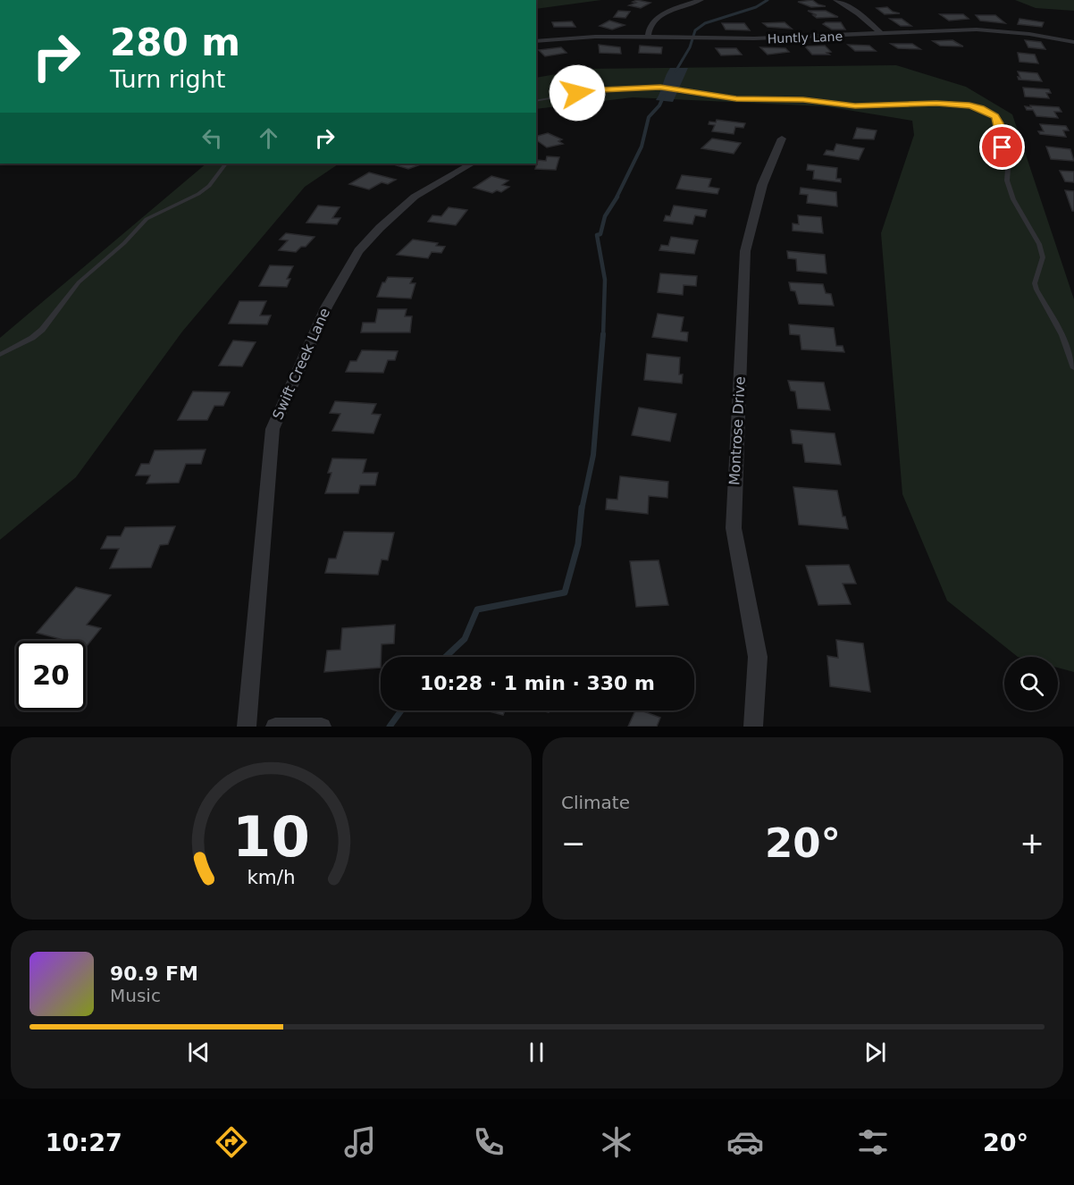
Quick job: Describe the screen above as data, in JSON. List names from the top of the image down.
{
  "streets": {
    "street": ["Huntly Lane", "Swift Creek Lane", "Montrose Drive"]
  },
  "page": {
    "turn": ["280 m", "Turn right"],
    "limit": "20",
    "trip": "10:28 · 1 min · 330 m",
    "tile": "Climate",
    "heat": ["−", "20°", "+"],
    "song": ["90.9 FM", "Music"],
    "tabs": ["10:27", "20°"],
    "gauge": ["10", "km/h"]
  }
}
